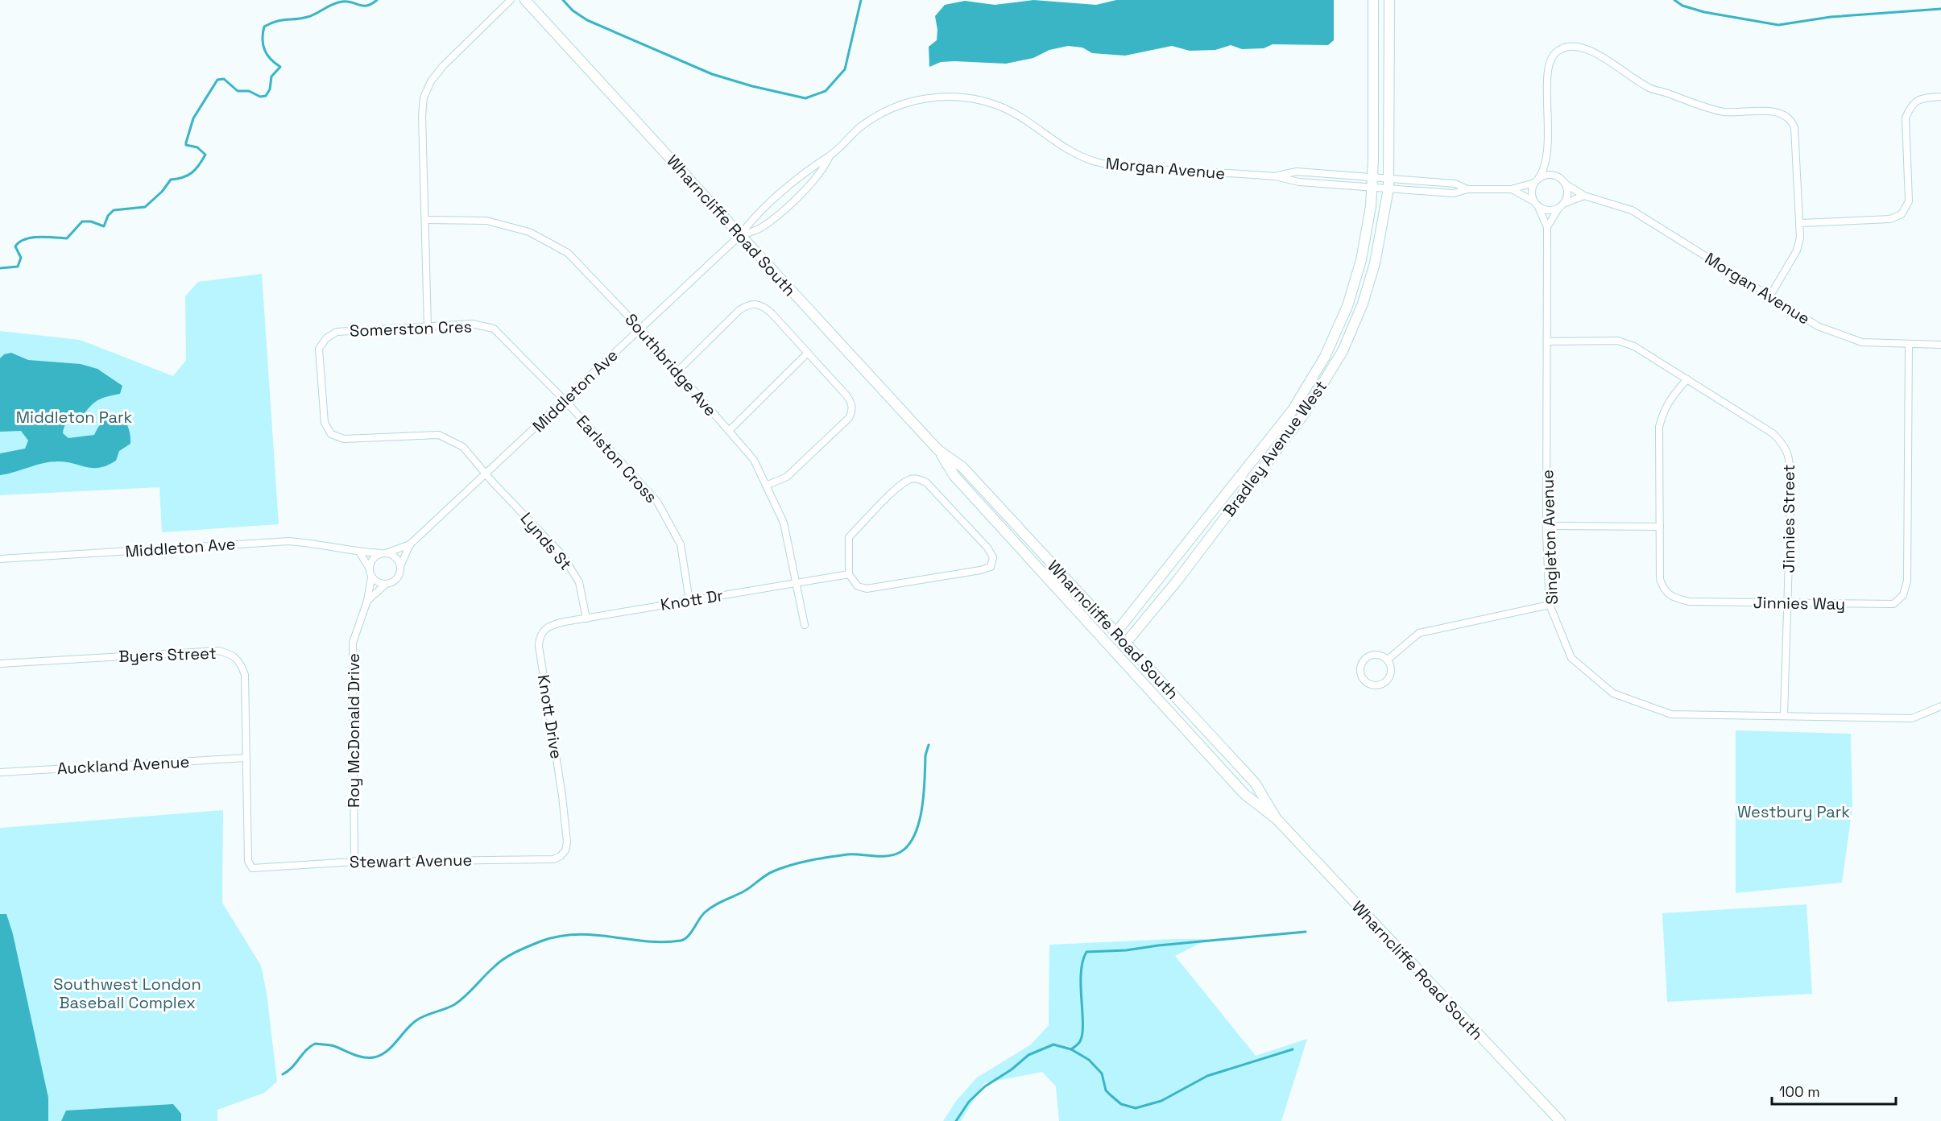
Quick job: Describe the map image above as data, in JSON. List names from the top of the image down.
{
  "streets": {
    "main road": ["Wharncliffe Road South", "Bradley Avenue West"],
    "street": [
      "Morgan Avenue",
      "Somerston Cres",
      "Southbridge Ave",
      "Middleton Ave",
      "Earlston Cross",
      "Jinnies Street",
      "Singleton Avenue",
      "Lynds St",
      "Knott Dr",
      "Jinnies Way",
      "Byers Street",
      "Knott Drive",
      "Roy McDonald Drive",
      "Auckland Avenue",
      "Stewart Avenue"
    ]
  },
  "crossings": [
    ["Morgan Avenue", "Wharncliffe Road South"],
    ["Morgan Avenue", "Middleton Ave"],
    ["Morgan Avenue", "Bradley Avenue West"],
    ["Morgan Avenue", "Singleton Avenue"],
    ["Morgan Avenue", "Jinnies Way"],
    ["Wharncliffe Road South", "Middleton Ave"],
    ["Wharncliffe Road South", "Bradley Avenue West"],
    ["Somerston Cres", "Middleton Ave"],
    ["Somerston Cres", "Earlston Cross"],
    ["Somerston Cres", "Lynds St"],
    ["Southbridge Ave", "Middleton Ave"],
    ["Southbridge Ave", "Knott Dr"],
    ["Middleton Ave", "Earlston Cross"],
    ["Middleton Ave", "Lynds St"],
    ["Middleton Ave", "Roy McDonald Drive"],
    ["Earlston Cross", "Knott Dr"],
    ["Jinnies Street", "Singleton Avenue"],
    ["Jinnies Street", "Jinnies Way"],
    ["Lynds St", "Knott Dr"],
    ["Lynds St", "Knott Drive"],
    ["Knott Dr", "Knott Drive"],
    ["Byers Street", "Auckland Avenue"],
    ["Byers Street", "Stewart Avenue"],
    ["Knott Drive", "Stewart Avenue"],
    ["Roy McDonald Drive", "Stewart Avenue"]
  ],
  "parks": ["Middleton Park", "Westbury Park", "Southwest London Baseball Complex"],
  "scale_bar": "100 m"
}
